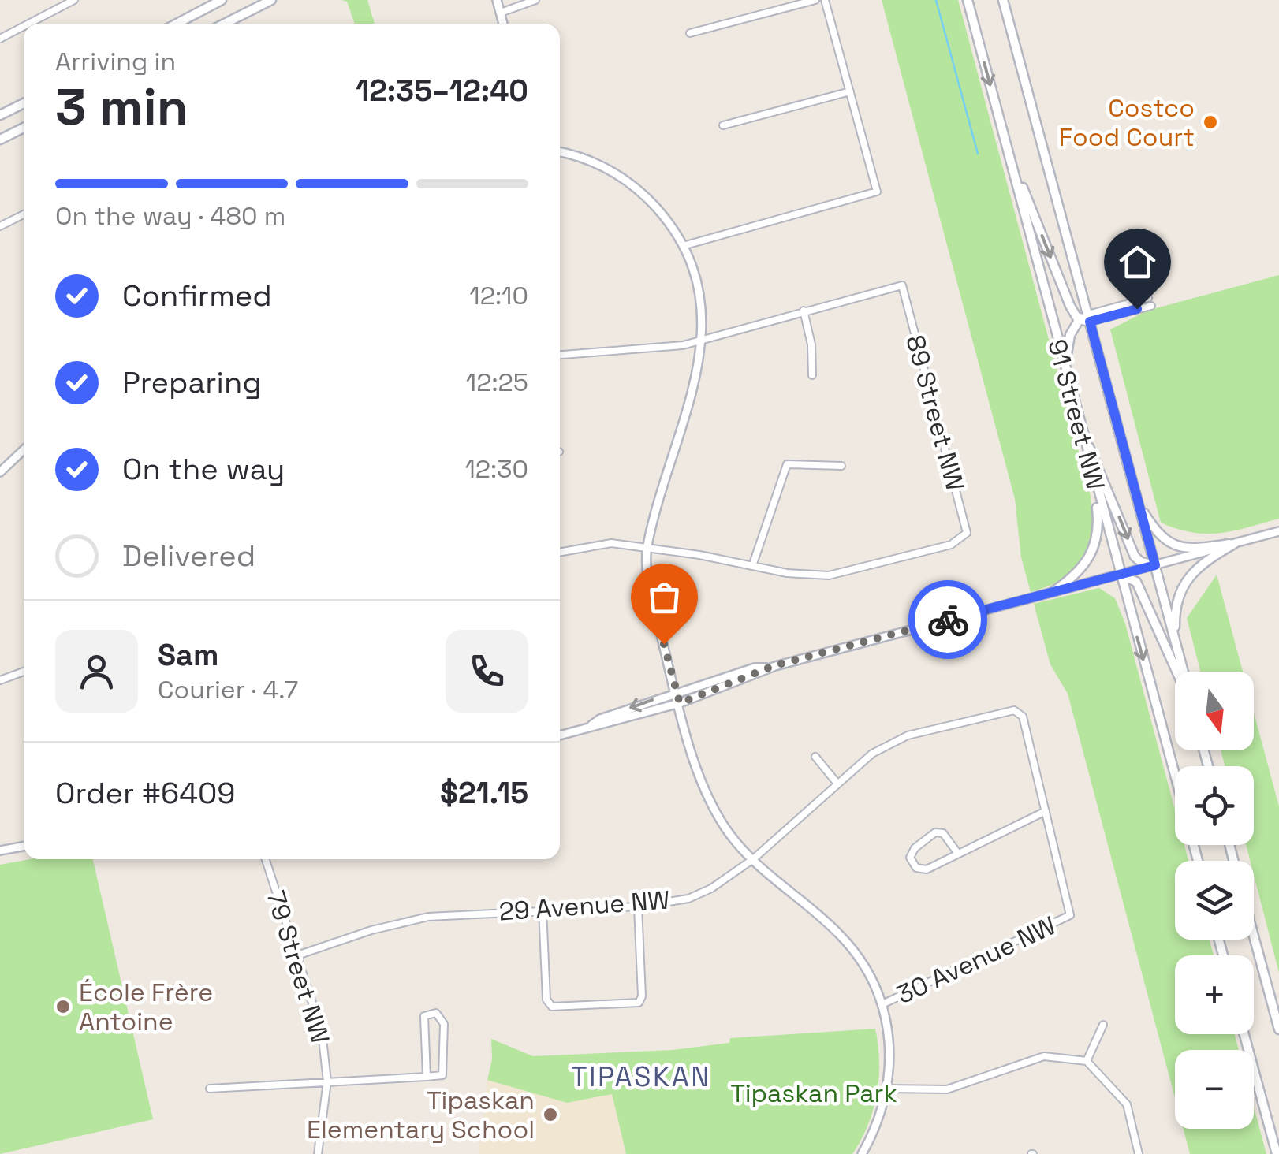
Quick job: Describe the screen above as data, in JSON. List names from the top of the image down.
{
  "streets": {
    "main road": ["91 Street NW"],
    "street": [
      "89 Street NW",
      "29 Avenue NW",
      "30 Avenue NW",
      "79 Street NW"
    ]
  },
  "crossings": [
    ["29 Avenue NW", "30 Avenue NW"],
    ["29 Avenue NW", "79 Street NW"]
  ],
  "districts": ["TIPASKAN"],
  "parks": ["Tipaskan Park"],
  "places": ["Costco Food Court", "École Frère Antoine", "Tipaskan Elementary School"],
  "north": "bottom",
  "page": {
    "heading": ["3 min", "Arriving in", "12:35–12:40"],
    "panel": [
      "Sam",
      "Courier · 4.7",
      "Order #6409",
      "$21.15"
    ],
    "bar": "On the way · 480 m",
    "list": [
      ["Confirmed", "12:10"],
      ["Preparing", "12:25"],
      ["On the way", "12:30"],
      "Delivered"
    ],
    "map_buttons": ["+", "−"]
  }
}
